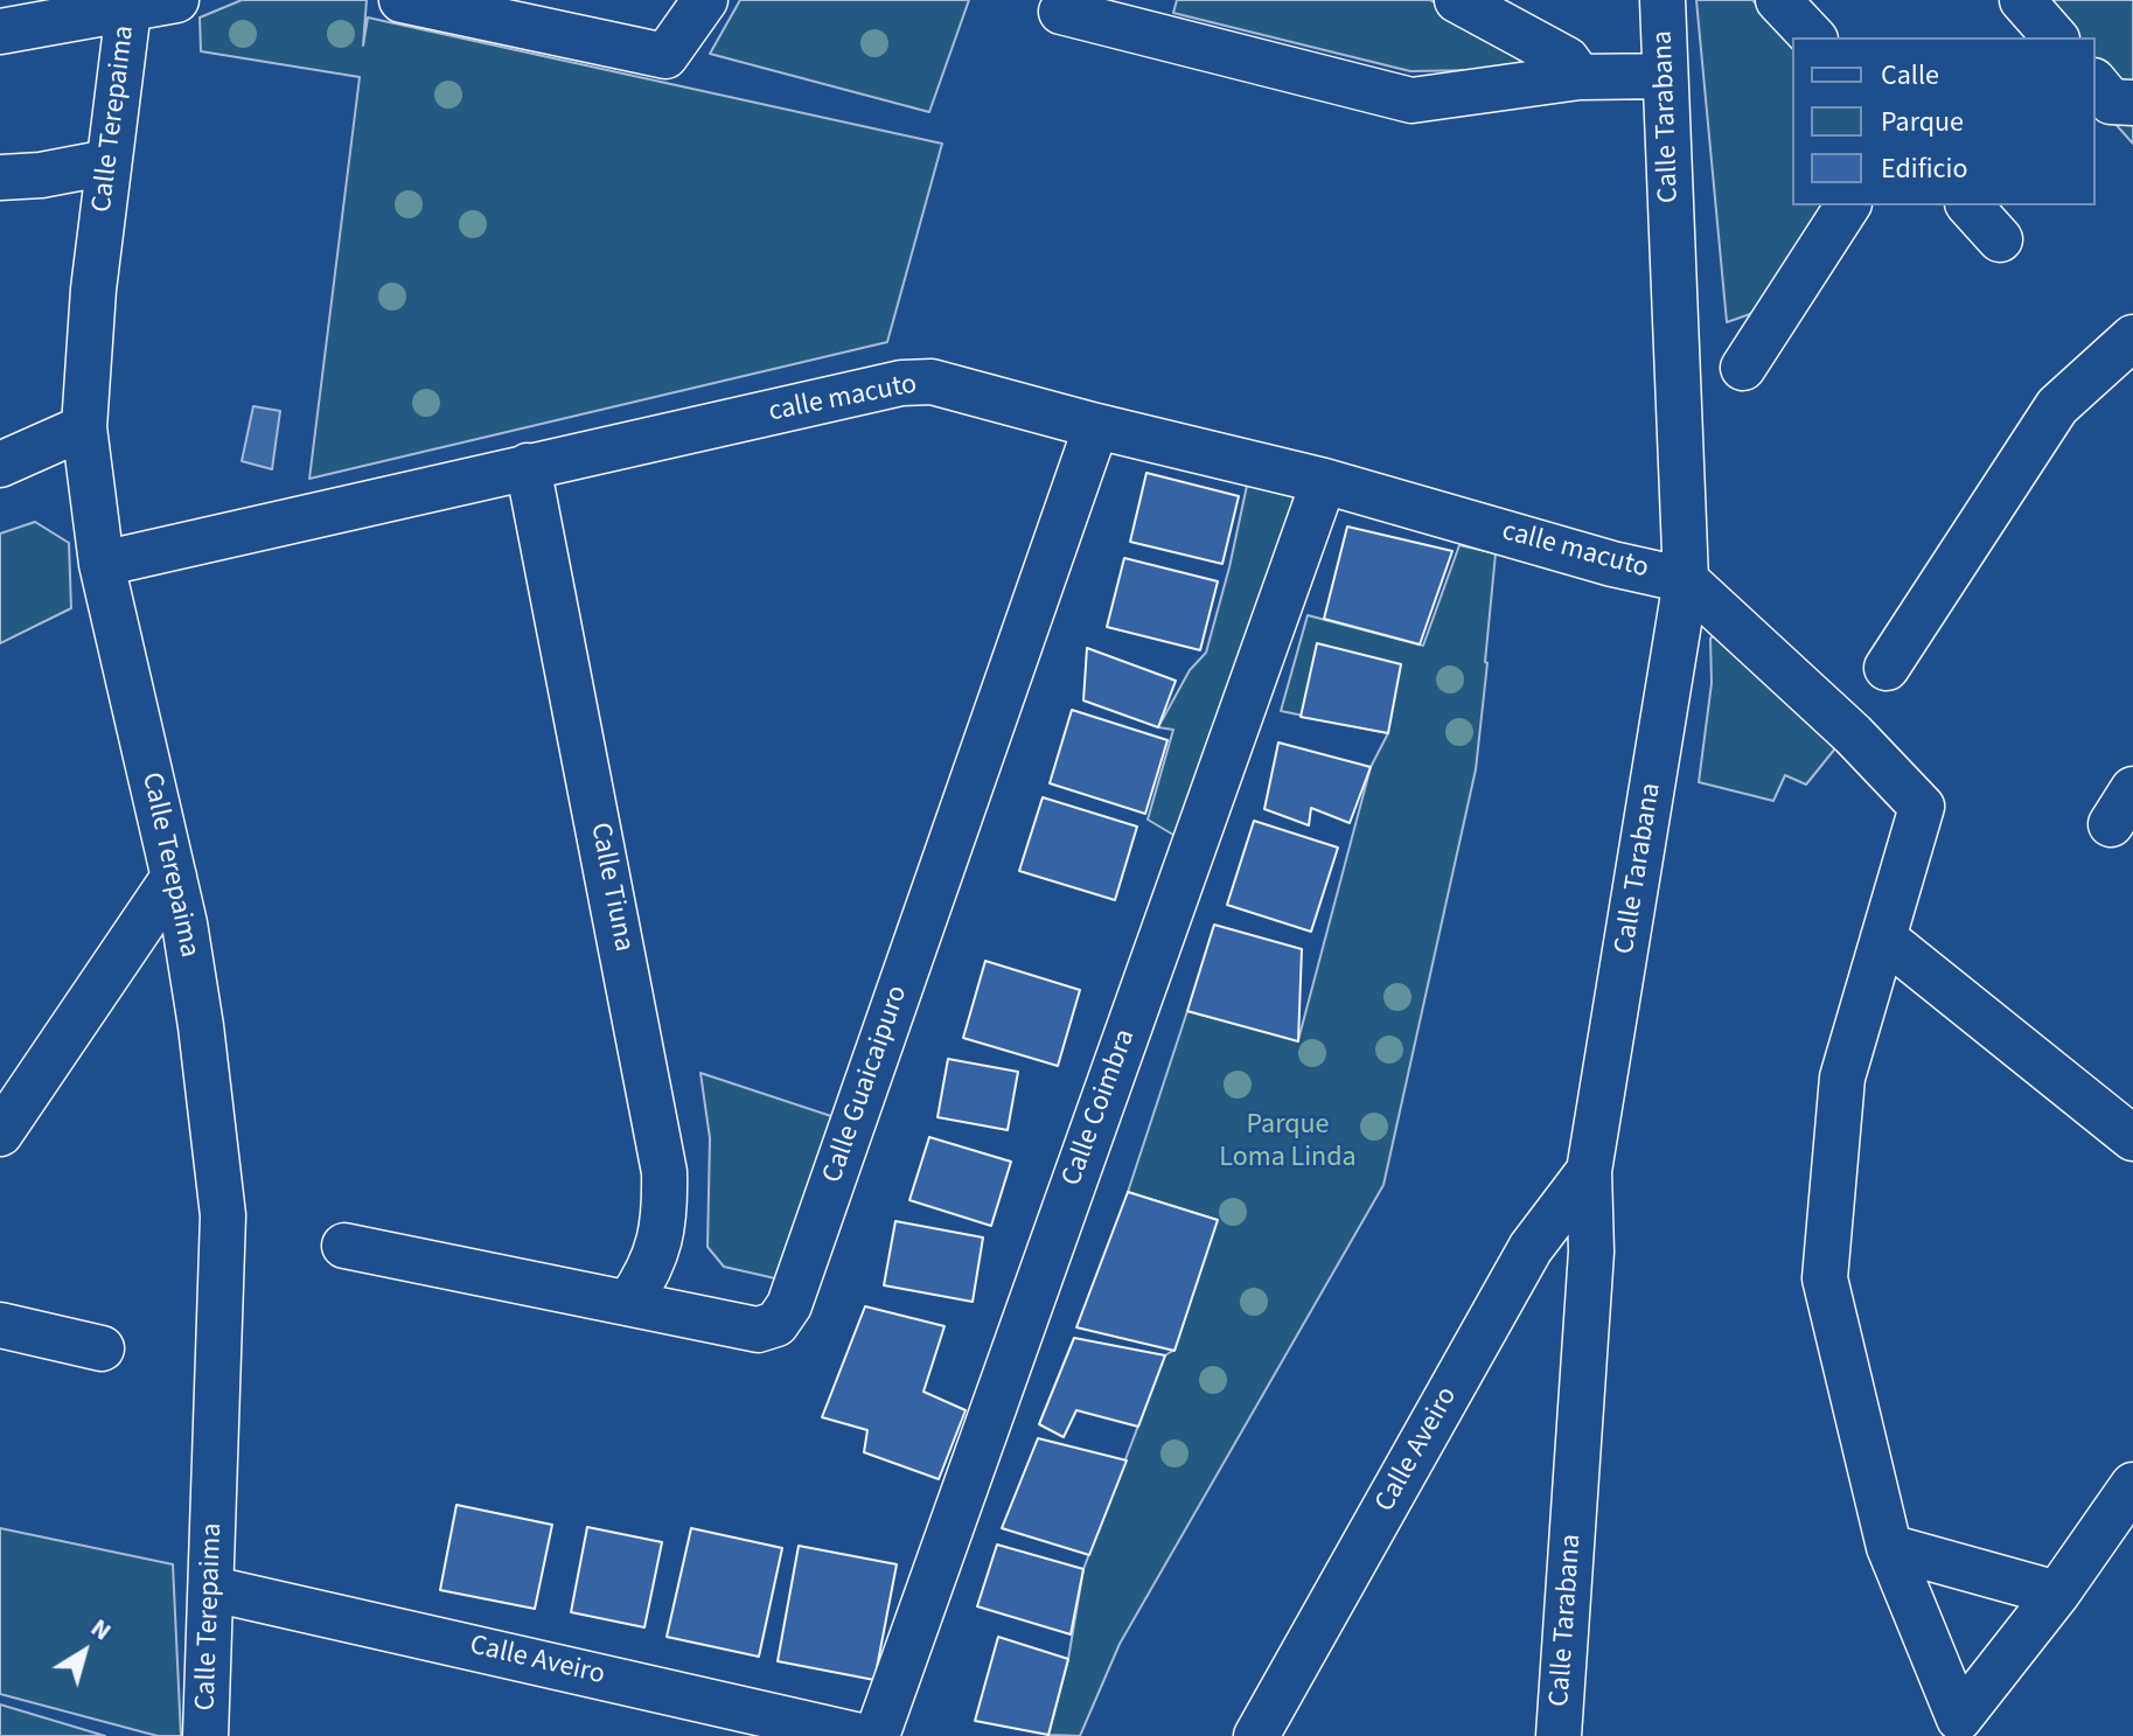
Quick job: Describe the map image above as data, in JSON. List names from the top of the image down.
{
  "streets": {
    "street": [
      "Calle Tarabana",
      "Calle Terepaima",
      "calle macuto",
      "Calle Tiuna",
      "Calle Guaicaipuro",
      "Calle Coimbra",
      "Calle Aveiro"
    ]
  },
  "crossings": [
    ["Calle Tarabana", "calle macuto"],
    ["Calle Tarabana", "Calle Aveiro"],
    ["Calle Terepaima", "calle macuto"],
    ["Calle Terepaima", "Calle Aveiro"],
    ["calle macuto", "Calle Tiuna"],
    ["calle macuto", "Calle Guaicaipuro"],
    ["calle macuto", "Calle Coimbra"],
    ["Calle Tiuna", "Calle Guaicaipuro"]
  ],
  "parks": ["Parque Loma Linda"],
  "legend": ["Calle", "Parque", "Edificio"],
  "north": "top right"
}
